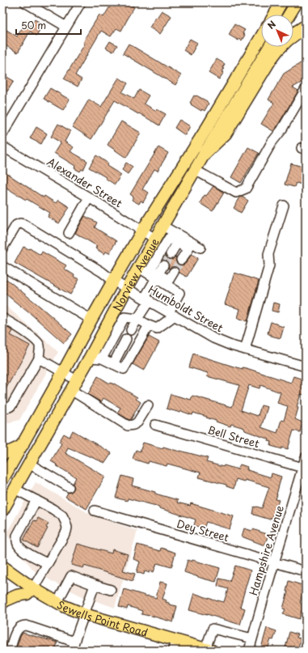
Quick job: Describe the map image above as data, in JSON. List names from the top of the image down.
{
  "streets": {
    "main road": ["Norview Avenue", "Sewells Point Road"],
    "street": [
      "Alexander Street",
      "Humboldt Street",
      "Bell Street",
      "Dey Street",
      "Hampshire Avenue"
    ]
  },
  "crossings": [
    ["Alexander Street", "Norview Avenue"],
    ["Norview Avenue", "Humboldt Street"],
    ["Bell Street", "Hampshire Avenue"],
    ["Dey Street", "Hampshire Avenue"]
  ],
  "scale_bar": "50 m",
  "north": "top left"
}
